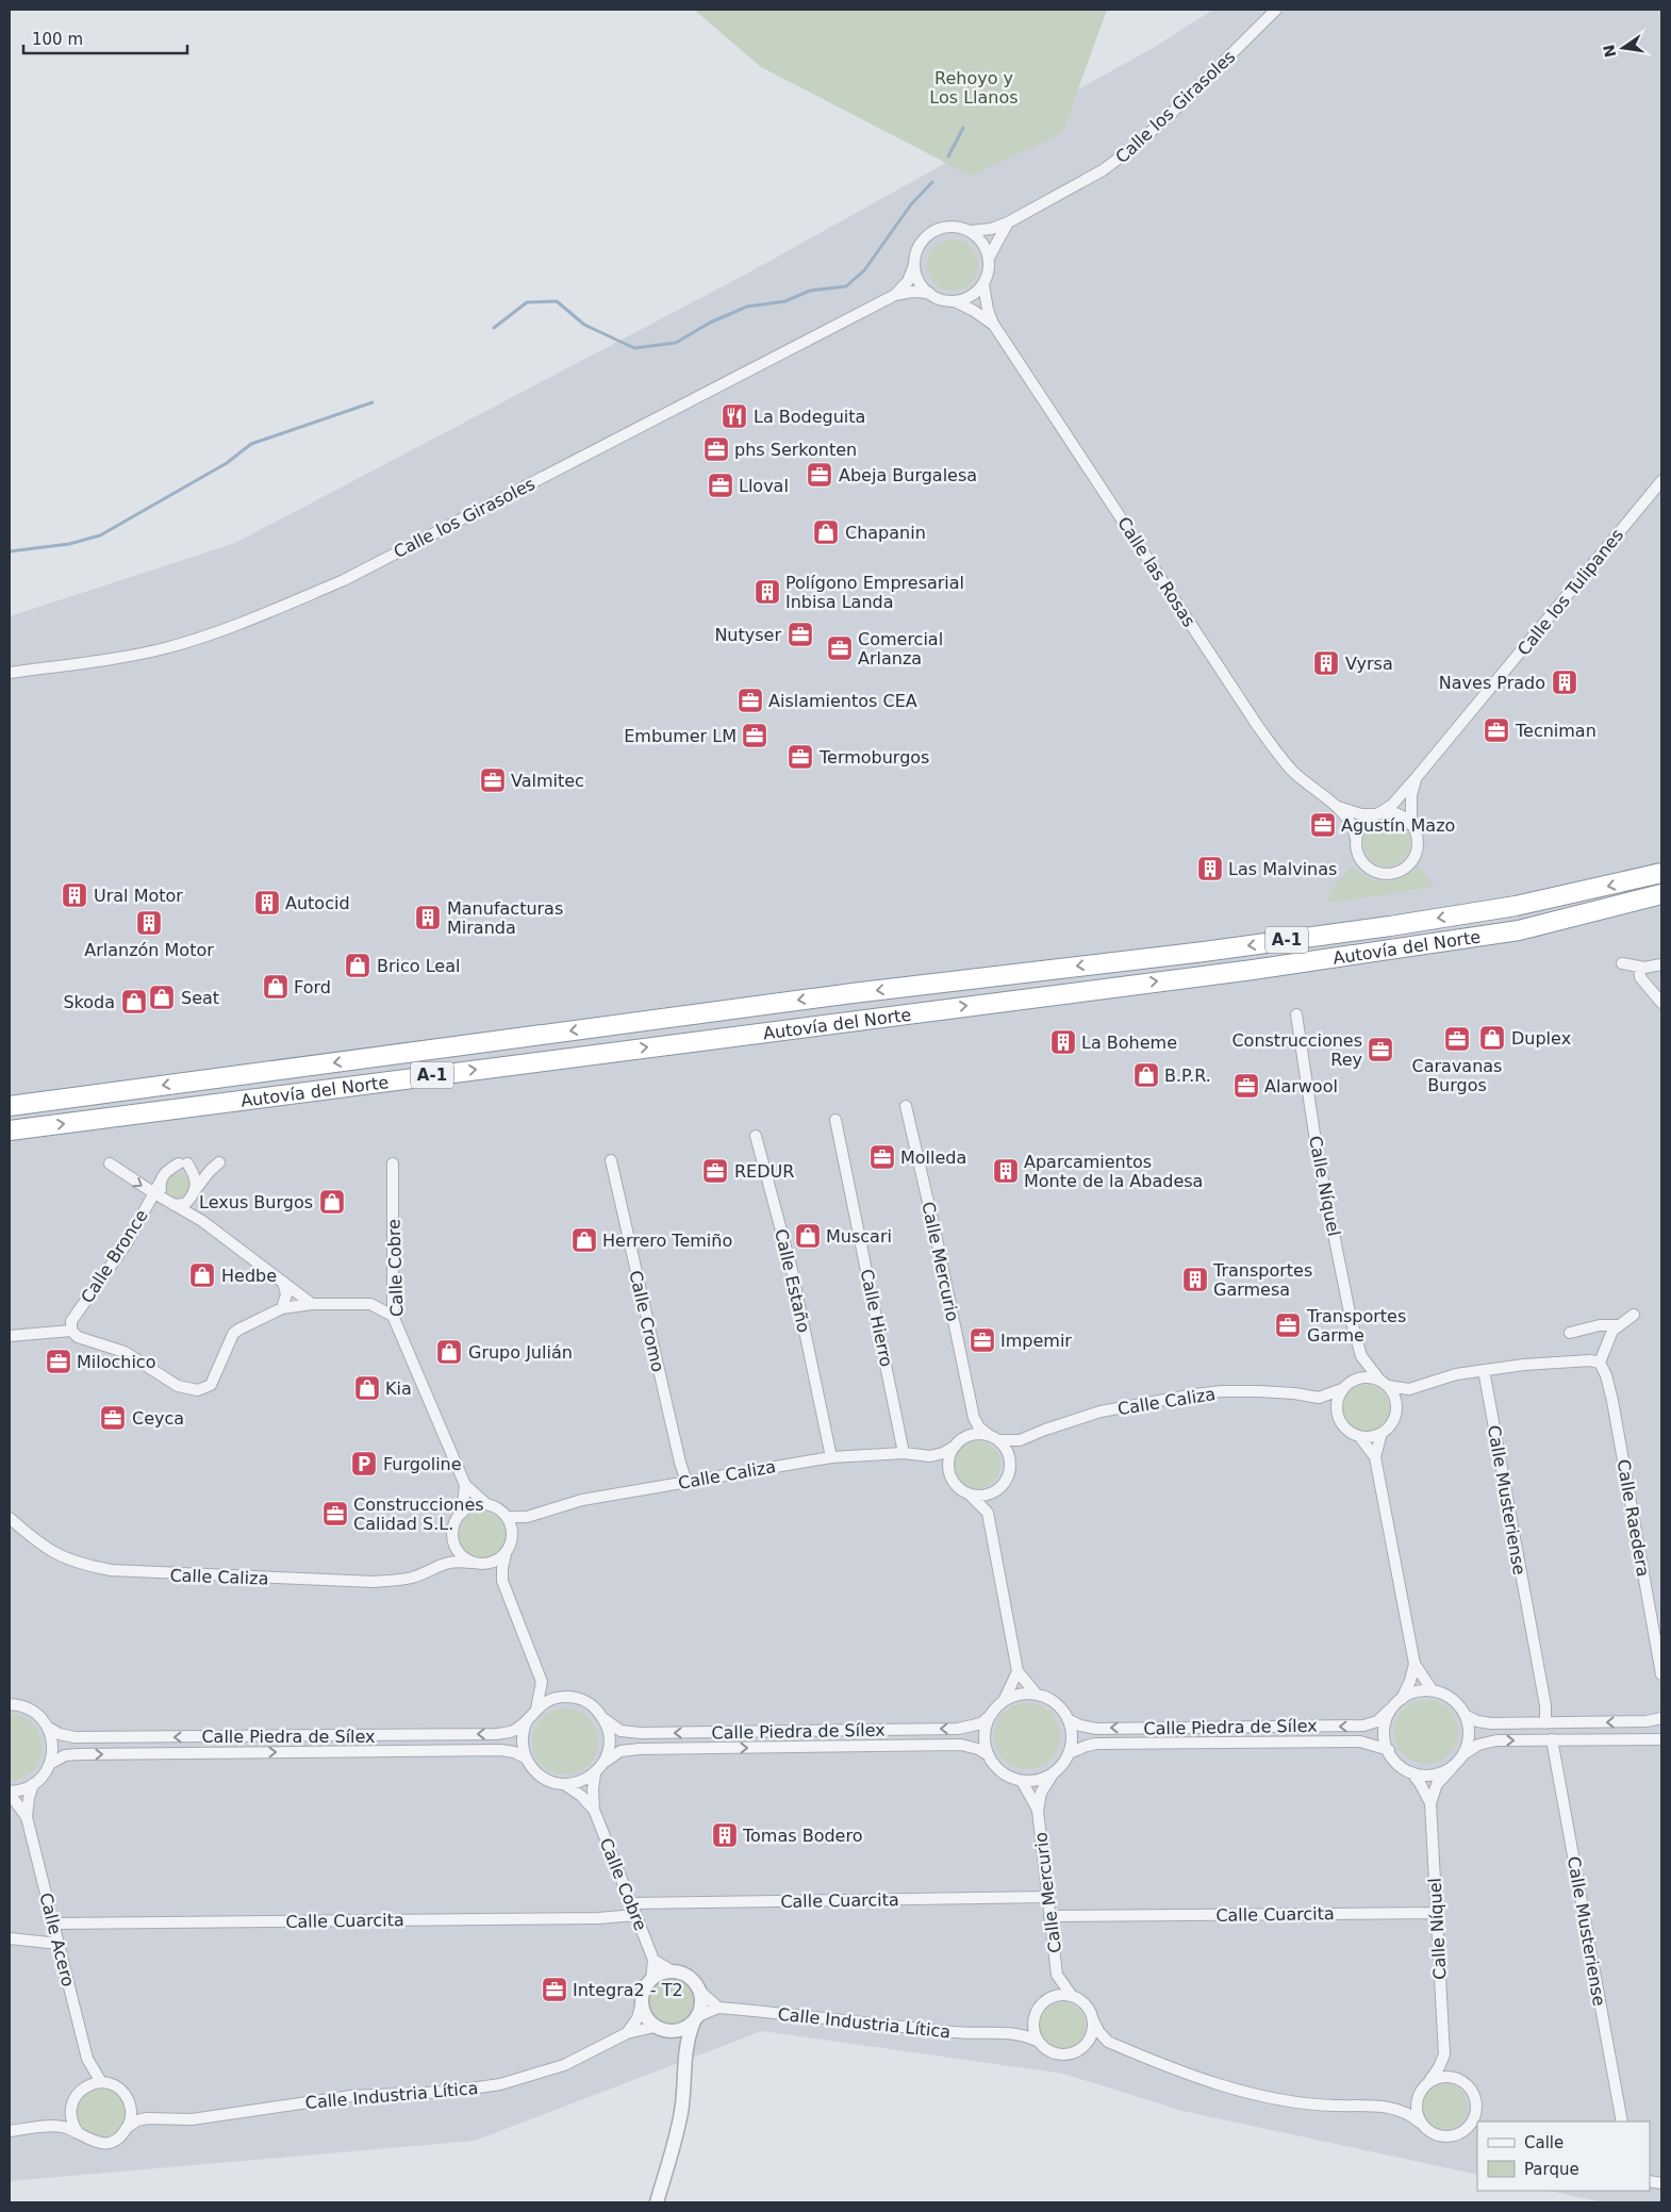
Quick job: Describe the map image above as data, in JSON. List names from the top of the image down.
{
  "streets": {
    "highway": ["A-1", "Autovía del Norte"],
    "street": [
      "Calle los Girasoles",
      "Calle las Rosas",
      "Calle los Tulipanes",
      "Calle Níquel",
      "Calle Bronce",
      "Calle Mercurio",
      "Calle Cobre",
      "Calle Estaño",
      "Calle Hierro",
      "Calle Cromo",
      "Calle Caliza",
      "Calle Musteriense",
      "Calle Raedera",
      "Calle Piedra de Sílex",
      "Calle Cuarcita",
      "Calle Acero",
      "Calle Industria Lítica"
    ]
  },
  "crossings": [
    ["Calle los Girasoles", "Calle las Rosas"],
    ["Calle las Rosas", "Calle los Tulipanes"],
    ["Calle Níquel", "Calle Caliza"],
    ["Calle Níquel", "Calle Piedra de Sílex"],
    ["Calle Níquel", "Calle Cuarcita"],
    ["Calle Mercurio", "Calle Caliza"],
    ["Calle Mercurio", "Calle Piedra de Sílex"],
    ["Calle Mercurio", "Calle Cuarcita"],
    ["Calle Mercurio", "Calle Industria Lítica"],
    ["Calle Cobre", "Calle Caliza"],
    ["Calle Cobre", "Calle Piedra de Sílex"],
    ["Calle Cobre", "Calle Cuarcita"],
    ["Calle Cobre", "Calle Industria Lítica"],
    ["Calle Estaño", "Calle Caliza"],
    ["Calle Hierro", "Calle Caliza"],
    ["Calle Cromo", "Calle Caliza"],
    ["Calle Cuarcita", "Calle Acero"],
    ["Calle Acero", "Calle Industria Lítica"]
  ],
  "parks": ["Rehoyo y Los Llanos"],
  "places": {
    "restaurant": ["La Bodeguita"],
    "office": [
      "phs Serkonten",
      "Abeja Burgalesa",
      "Lloval",
      "Nutyser",
      "Comercial Arlanza",
      "Aislamientos CEA",
      "Tecniman",
      "Embumer LM",
      "Termoburgos",
      "Valmitec",
      "Agustín Mazo",
      "Caravanas Burgos",
      "Construcciones Rey",
      "Alarwool",
      "Molleda",
      "REDUR",
      "Transportes Garme",
      "Impemir",
      "Milochico",
      "Ceyca",
      "Construcciones Calidad S.L.",
      "Integra2 - T2"
    ],
    "shop": [
      "Chapanin",
      "Brico Leal",
      "Ford",
      "Seat",
      "Skoda",
      "Duplex",
      "B.P.R.",
      "Lexus Burgos",
      "Muscari",
      "Herrero Temiño",
      "Hedbe",
      "Grupo Julián",
      "Kia"
    ],
    "building": [
      "Polígono Empresarial Inbisa Landa",
      "Vyrsa",
      "Naves Prado",
      "Las Malvinas",
      "Ural Motor",
      "Autocid",
      "Manufacturas Miranda",
      "Arlanzón Motor",
      "La Boheme",
      "Aparcamientos Monte de la Abadesa",
      "Transportes Garmesa",
      "Tomas Bodero"
    ],
    "parking": ["Furgoline"]
  },
  "legend": ["Calle", "Parque"],
  "scale_bar": "100 m",
  "north": "left"
}
